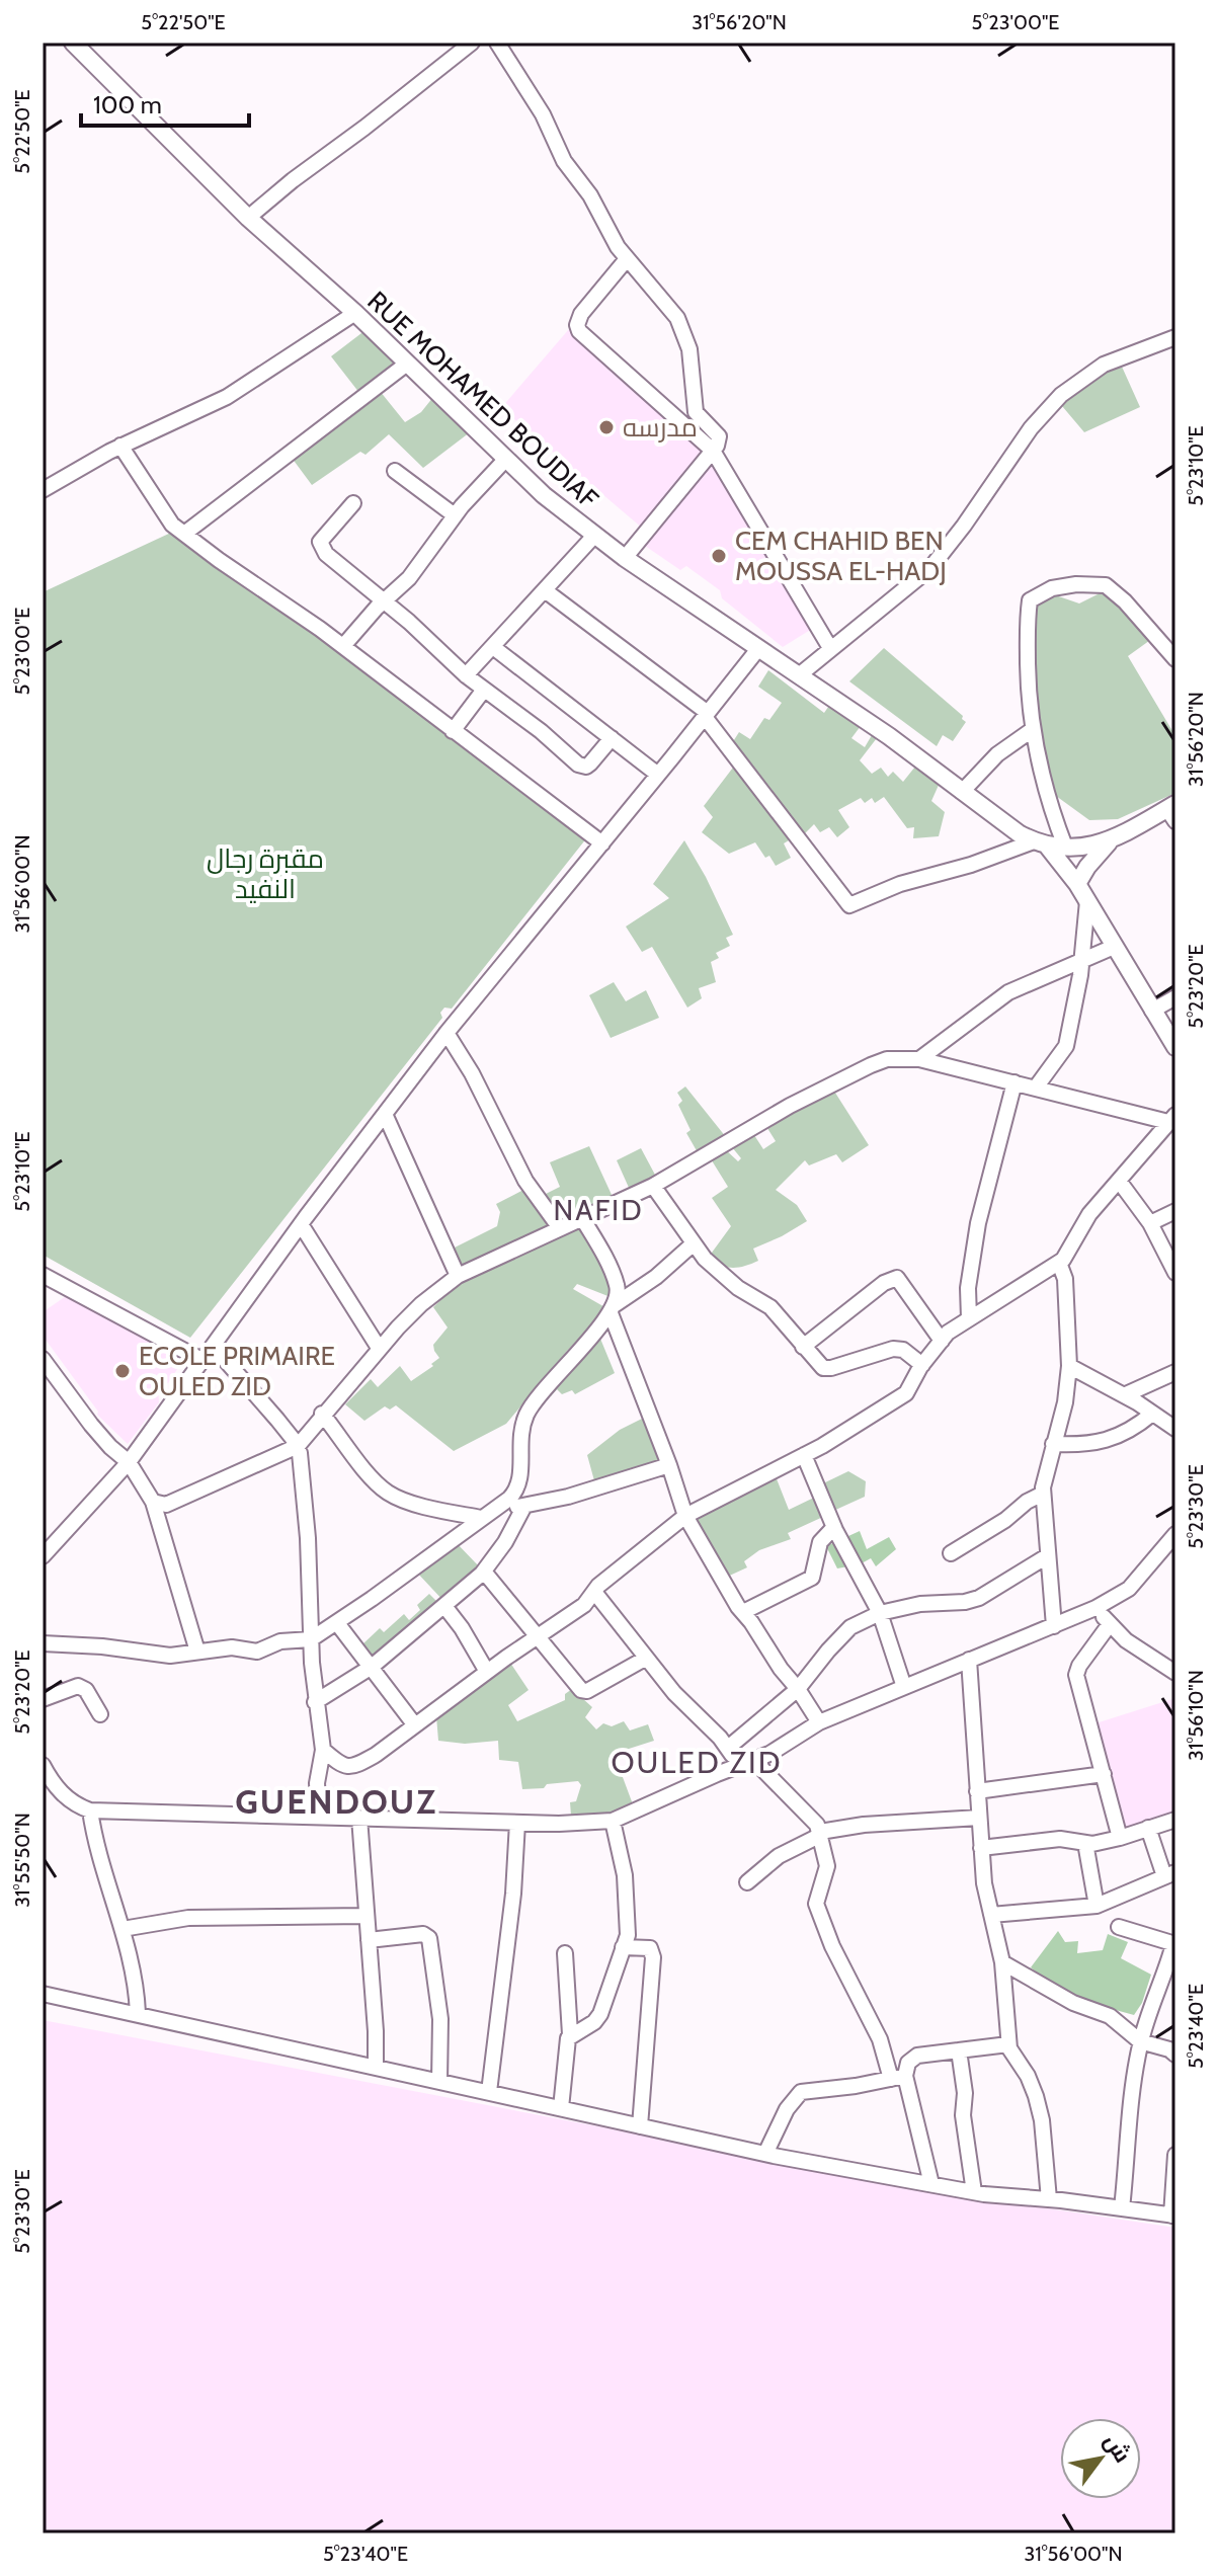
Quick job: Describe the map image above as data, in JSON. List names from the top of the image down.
{
  "streets": {
    "main road": ["RUE MOHAMED BOUDIAF"]
  },
  "districts": ["NAFID", "OULED ZID", "GUENDOUZ"],
  "parks": ["مقبرة رجال النفيد"],
  "places": ["مدرسه", "CEM CHAHID BEN MOUSSA EL-HADJ", "ECOLE PRIMAIRE OULED ZID"],
  "scale_bar": "100 m",
  "north": "top right",
  "coordinates": [
    "5°22'50\"E",
    "31°56'20\"N",
    "5°23'00\"E",
    "5°23'10\"E",
    "31°56'00\"N",
    "5°23'20\"E",
    "5°23'30\"E",
    "31°56'10\"N",
    "31°55'50\"N",
    "5°23'40\"E"
  ]
}
